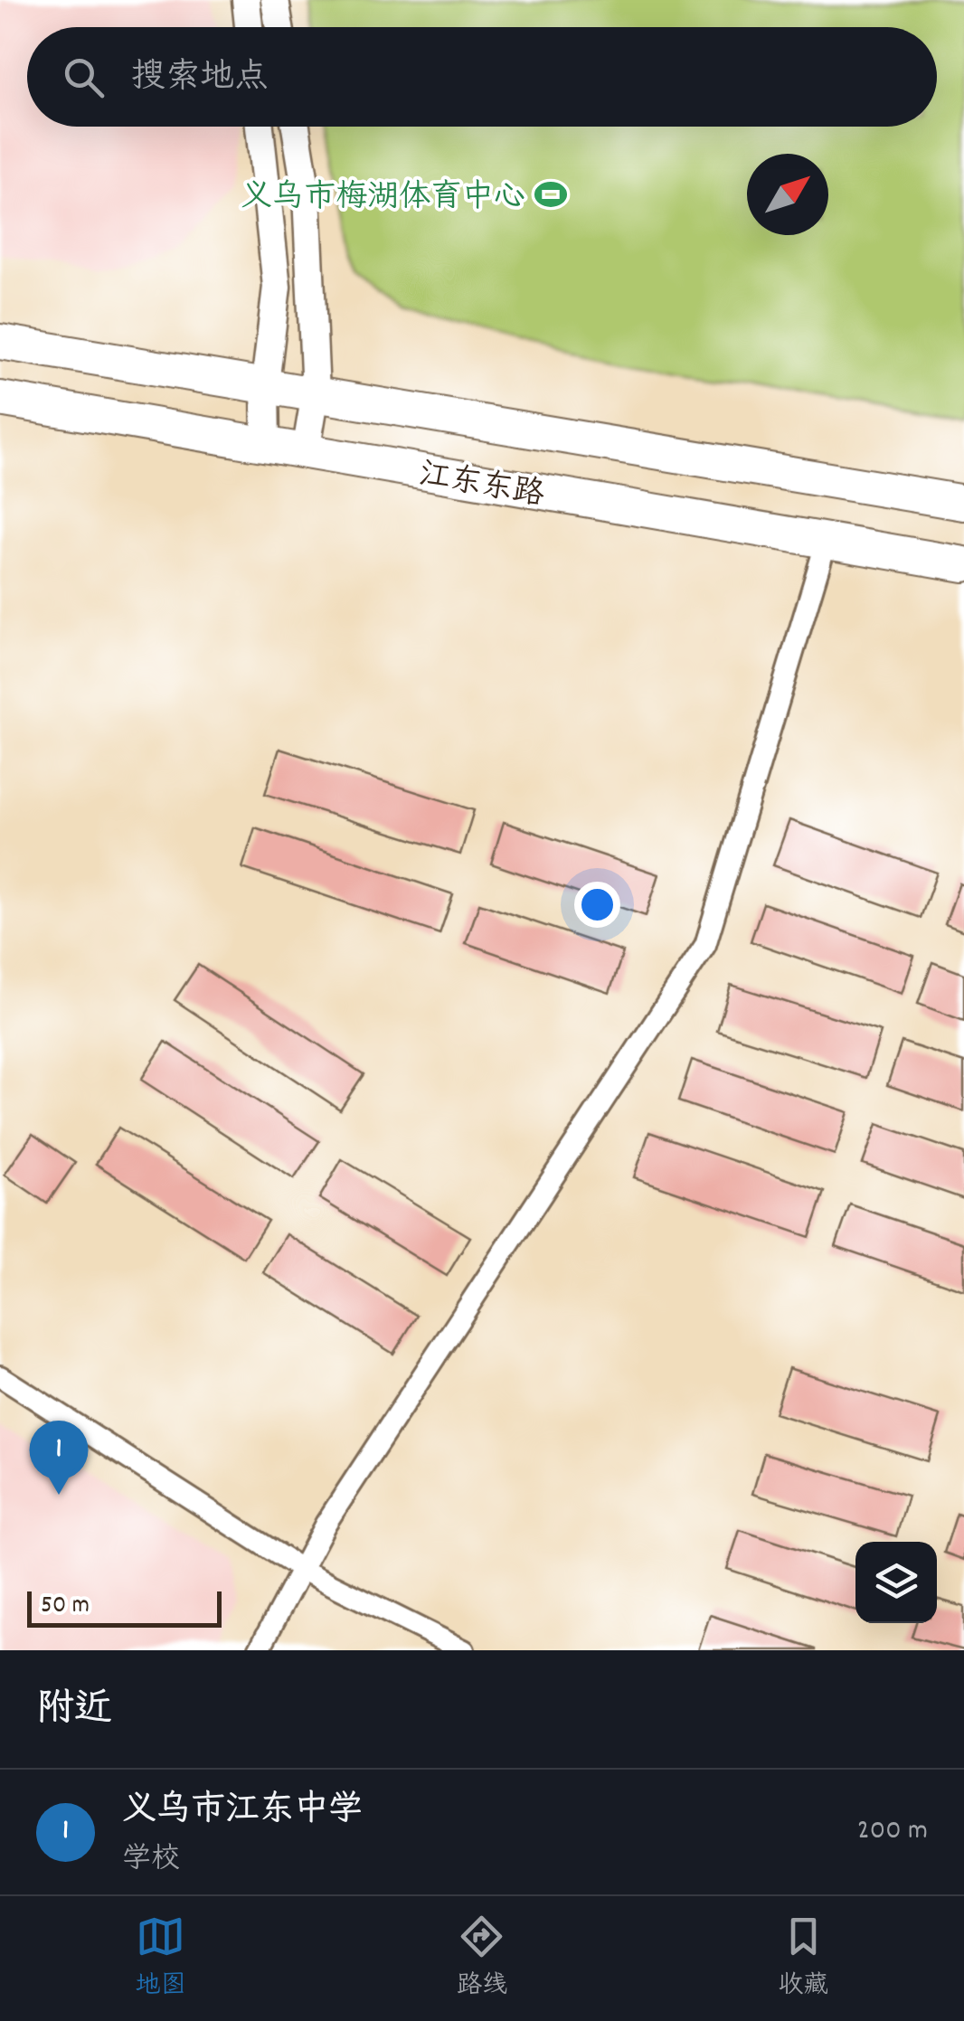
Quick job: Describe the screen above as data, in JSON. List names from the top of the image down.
{
  "streets": {
    "main road": ["江东东路"]
  },
  "places": {
    "sports": ["义乌市梅湖体育中心"]
  },
  "scale_bar": "50 m",
  "north": "top right",
  "page": {
    "search": "搜索地点",
    "pins": "1",
    "scale": "50 m",
    "heading": "附近",
    "list": [
      {
        "mark": "1",
        "name": "义乌市江东中学",
        "note": "学校",
        "value": "200 m"
      }
    ],
    "nav": ["地图", "路线", "收藏"]
  }
}
